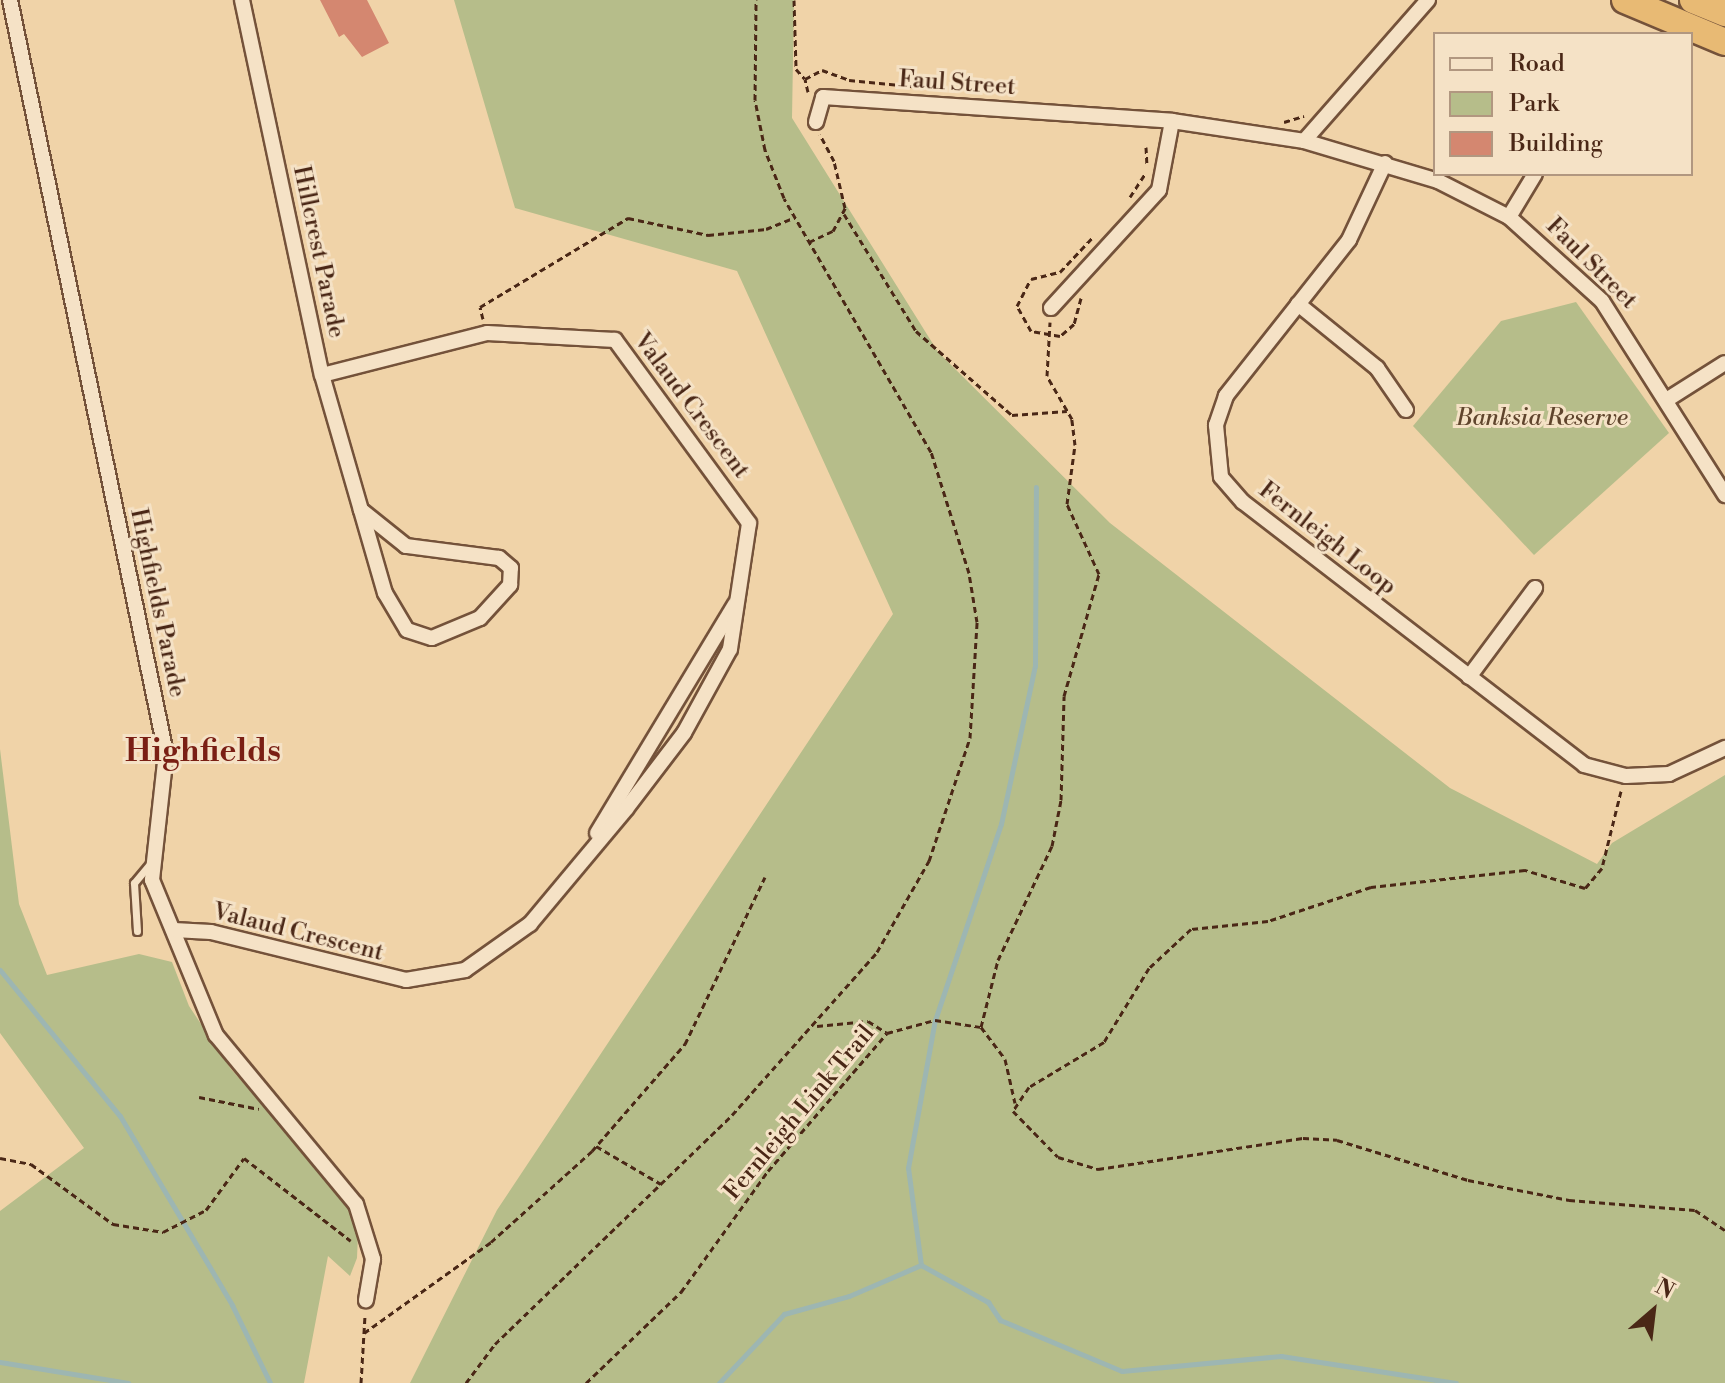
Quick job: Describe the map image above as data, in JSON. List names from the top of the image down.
{
  "streets": {
    "street": [
      "Faul Street",
      "Hillcrest Parade",
      "Valaud Crescent",
      "Fernleigh Loop",
      "Highfields Parade"
    ],
    "path": ["Fernleigh Link Trail"]
  },
  "crossings": [
    ["Faul Street", "Fernleigh Loop"],
    ["Hillcrest Parade", "Valaud Crescent"],
    ["Valaud Crescent", "Highfields Parade"]
  ],
  "districts": ["Highfields"],
  "parks": ["Banksia Reserve"],
  "legend": ["Road", "Park", "Building"],
  "north": "top right"
}
